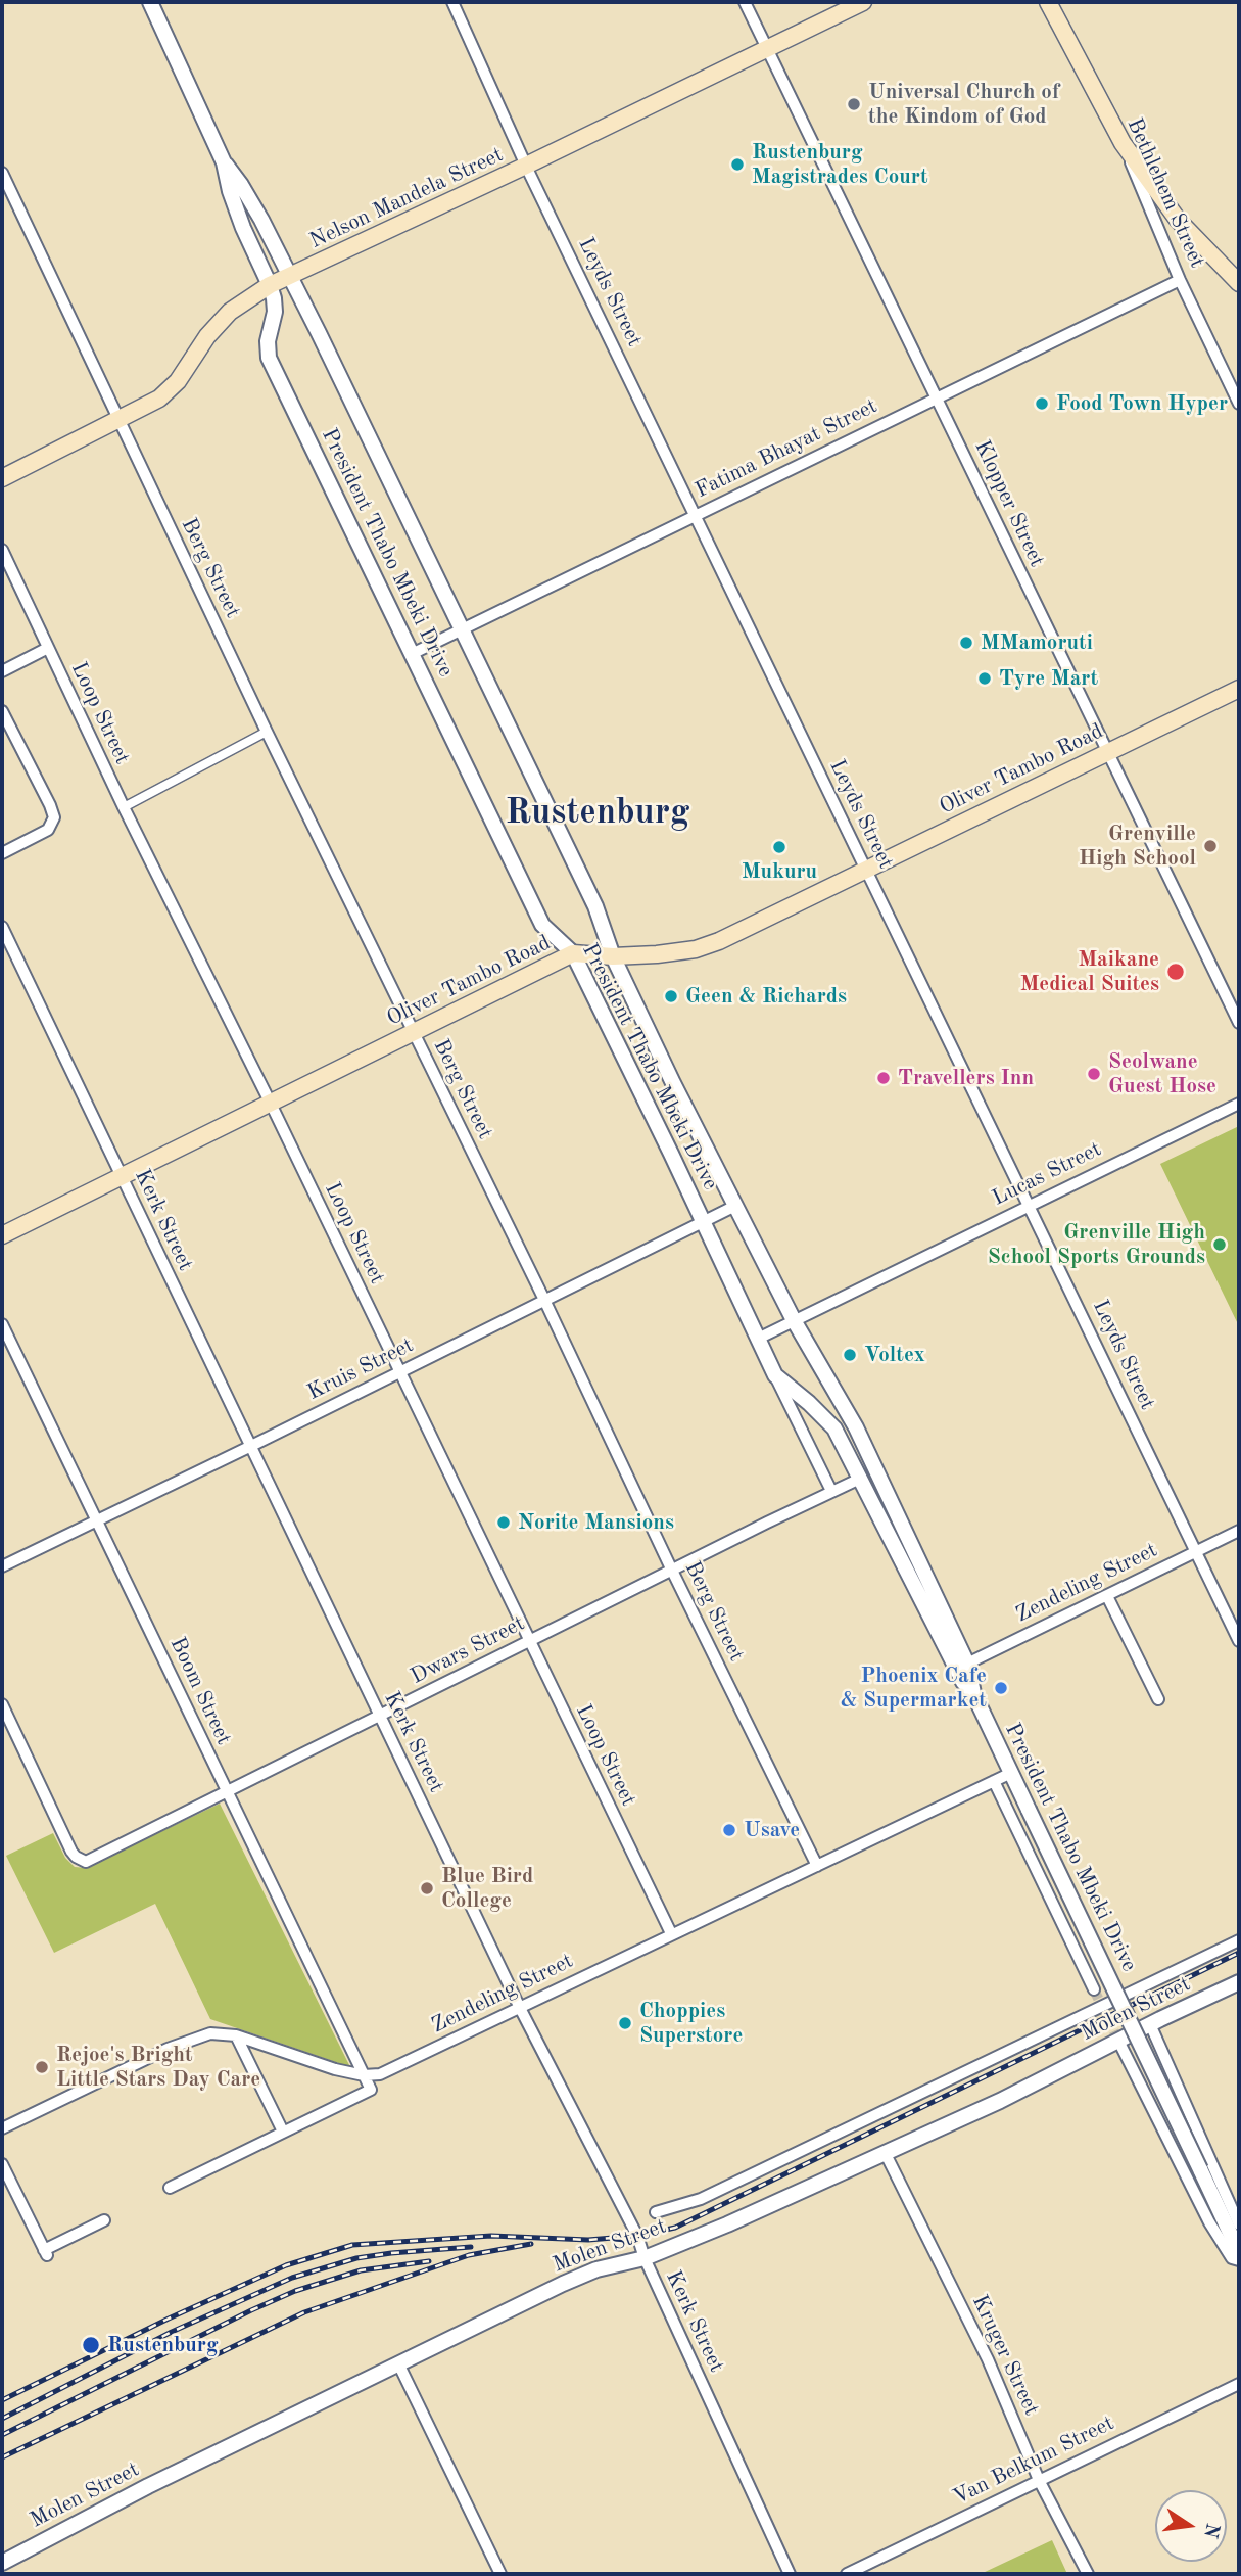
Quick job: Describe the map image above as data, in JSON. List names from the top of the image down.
{
  "streets": {
    "main road": ["Bethlehem Street", "Nelson Mandela Street", "Oliver Tambo Road"],
    "street": [
      "Leyds Street",
      "Fatima Bhayat Street",
      "Klopper Street",
      "President Thabo Mbeki Drive",
      "Berg Street",
      "Loop Street",
      "Lucas Street",
      "Kerk Street",
      "Kruis Street",
      "Zendeling Street",
      "Dwars Street",
      "Boom Street",
      "Molen Street",
      "Kruger Street",
      "Van Belkum Street"
    ]
  },
  "crossings": [
    ["Bethlehem Street", "Fatima Bhayat Street"],
    ["Nelson Mandela Street", "Leyds Street"],
    ["Nelson Mandela Street", "Klopper Street"],
    ["Nelson Mandela Street", "President Thabo Mbeki Drive"],
    ["Nelson Mandela Street", "Berg Street"],
    ["Leyds Street", "Fatima Bhayat Street"],
    ["Leyds Street", "Oliver Tambo Road"],
    ["Leyds Street", "Lucas Street"],
    ["Leyds Street", "Zendeling Street"],
    ["Fatima Bhayat Street", "Klopper Street"],
    ["Fatima Bhayat Street", "President Thabo Mbeki Drive"],
    ["Klopper Street", "Oliver Tambo Road"],
    ["President Thabo Mbeki Drive", "Oliver Tambo Road"],
    ["President Thabo Mbeki Drive", "Lucas Street"],
    ["President Thabo Mbeki Drive", "Kruis Street"],
    ["President Thabo Mbeki Drive", "Zendeling Street"],
    ["President Thabo Mbeki Drive", "Dwars Street"],
    ["Berg Street", "Oliver Tambo Road"],
    ["Berg Street", "Kruis Street"],
    ["Berg Street", "Zendeling Street"],
    ["Berg Street", "Dwars Street"],
    ["Loop Street", "Oliver Tambo Road"],
    ["Loop Street", "Kruis Street"],
    ["Loop Street", "Zendeling Street"],
    ["Loop Street", "Dwars Street"],
    ["Oliver Tambo Road", "Kerk Street"],
    ["Kerk Street", "Kruis Street"],
    ["Kerk Street", "Zendeling Street"],
    ["Kerk Street", "Dwars Street"],
    ["Kerk Street", "Molen Street"],
    ["Kruis Street", "Boom Street"],
    ["Zendeling Street", "Boom Street"],
    ["Dwars Street", "Boom Street"],
    ["Molen Street", "Kruger Street"],
    ["Kruger Street", "Van Belkum Street"]
  ],
  "districts": ["Rustenburg"],
  "places": [
    "Universal Church of the Kindom of God",
    "Rustenburg Magistrades Court",
    "Food Town Hyper",
    "MMamoruti",
    "Tyre Mart",
    "Grenville High School",
    "Mukuru",
    "Maikane Medical Suites",
    "Geen & Richards",
    "Seolwane Guest Hose",
    "Travellers Inn",
    "Grenville High School Sports Grounds",
    "Voltex",
    "Norite Mansions",
    "Phoenix Cafe & Supermarket",
    "Usave",
    "Blue Bird College",
    "Choppies Superstore",
    "Rejoe's Bright Little Stars Day Care",
    "Rustenburg"
  ],
  "north": "right"
}
